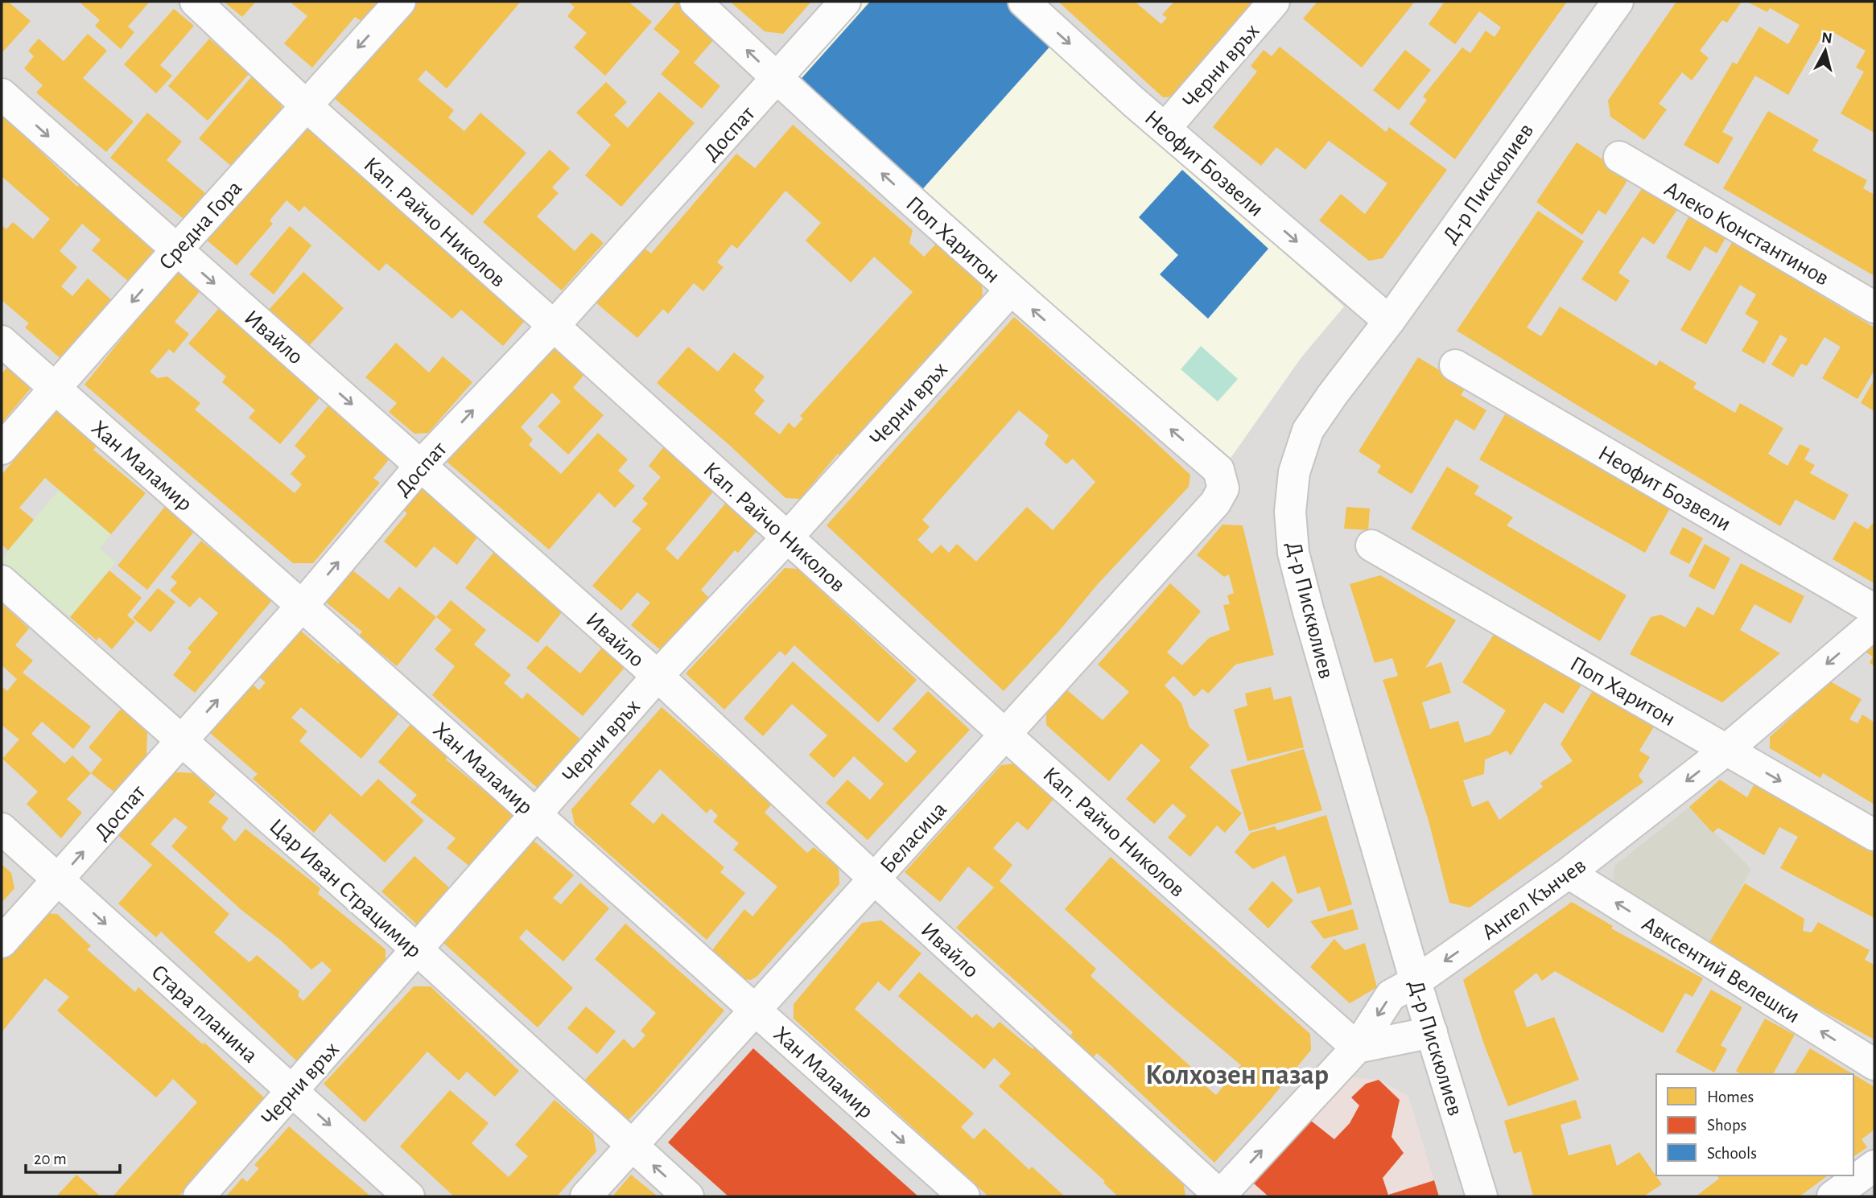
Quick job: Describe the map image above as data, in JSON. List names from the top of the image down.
{
  "streets": {
    "street": [
      "Черни връх",
      "Доспат",
      "Неофит Бозвели",
      "Д-р Пискюлиев",
      "Кап. Райчо Николов",
      "Средна Гора",
      "Алеко Константинов",
      "Поп Харитон",
      "Ивайло",
      "Хан Маламир",
      "Беласица",
      "Цар Иван Страцимир",
      "Ангел Кънчев",
      "Авксентий Велешки",
      "Стара планина"
    ]
  },
  "crossings": [
    ["Черни връх", "Неофит Бозвели"],
    ["Черни връх", "Кап. Райчо Николов"],
    ["Черни връх", "Поп Харитон"],
    ["Черни връх", "Ивайло"],
    ["Черни връх", "Хан Маламир"],
    ["Черни връх", "Цар Иван Страцимир"],
    ["Черни връх", "Стара планина"],
    ["Доспат", "Кап. Райчо Николов"],
    ["Доспат", "Поп Харитон"],
    ["Доспат", "Ивайло"],
    ["Доспат", "Хан Маламир"],
    ["Доспат", "Цар Иван Страцимир"],
    ["Доспат", "Стара планина"],
    ["Неофит Бозвели", "Д-р Пискюлиев"],
    ["Д-р Пискюлиев", "Ангел Кънчев"],
    ["Кап. Райчо Николов", "Средна Гора"],
    ["Кап. Райчо Николов", "Беласица"],
    ["Кап. Райчо Николов", "Ангел Кънчев"],
    ["Средна Гора", "Ивайло"],
    ["Средна Гора", "Хан Маламир"],
    ["Поп Харитон", "Беласица"],
    ["Поп Харитон", "Ангел Кънчев"],
    ["Ивайло", "Беласица"],
    ["Ивайло", "Ангел Кънчев"],
    ["Хан Маламир", "Беласица"],
    ["Беласица", "Цар Иван Страцимир"],
    ["Ангел Кънчев", "Авксентий Велешки"]
  ],
  "one_way": [
    "Доспат",
    "Неофит Бозвели",
    "Средна Гора",
    "Авксентий Велешки",
    "Стара планина"
  ],
  "districts": ["Колхозен пазар"],
  "legend": ["Homes", "Shops", "Schools"],
  "scale_bar": "20 m",
  "north": "top"
}
